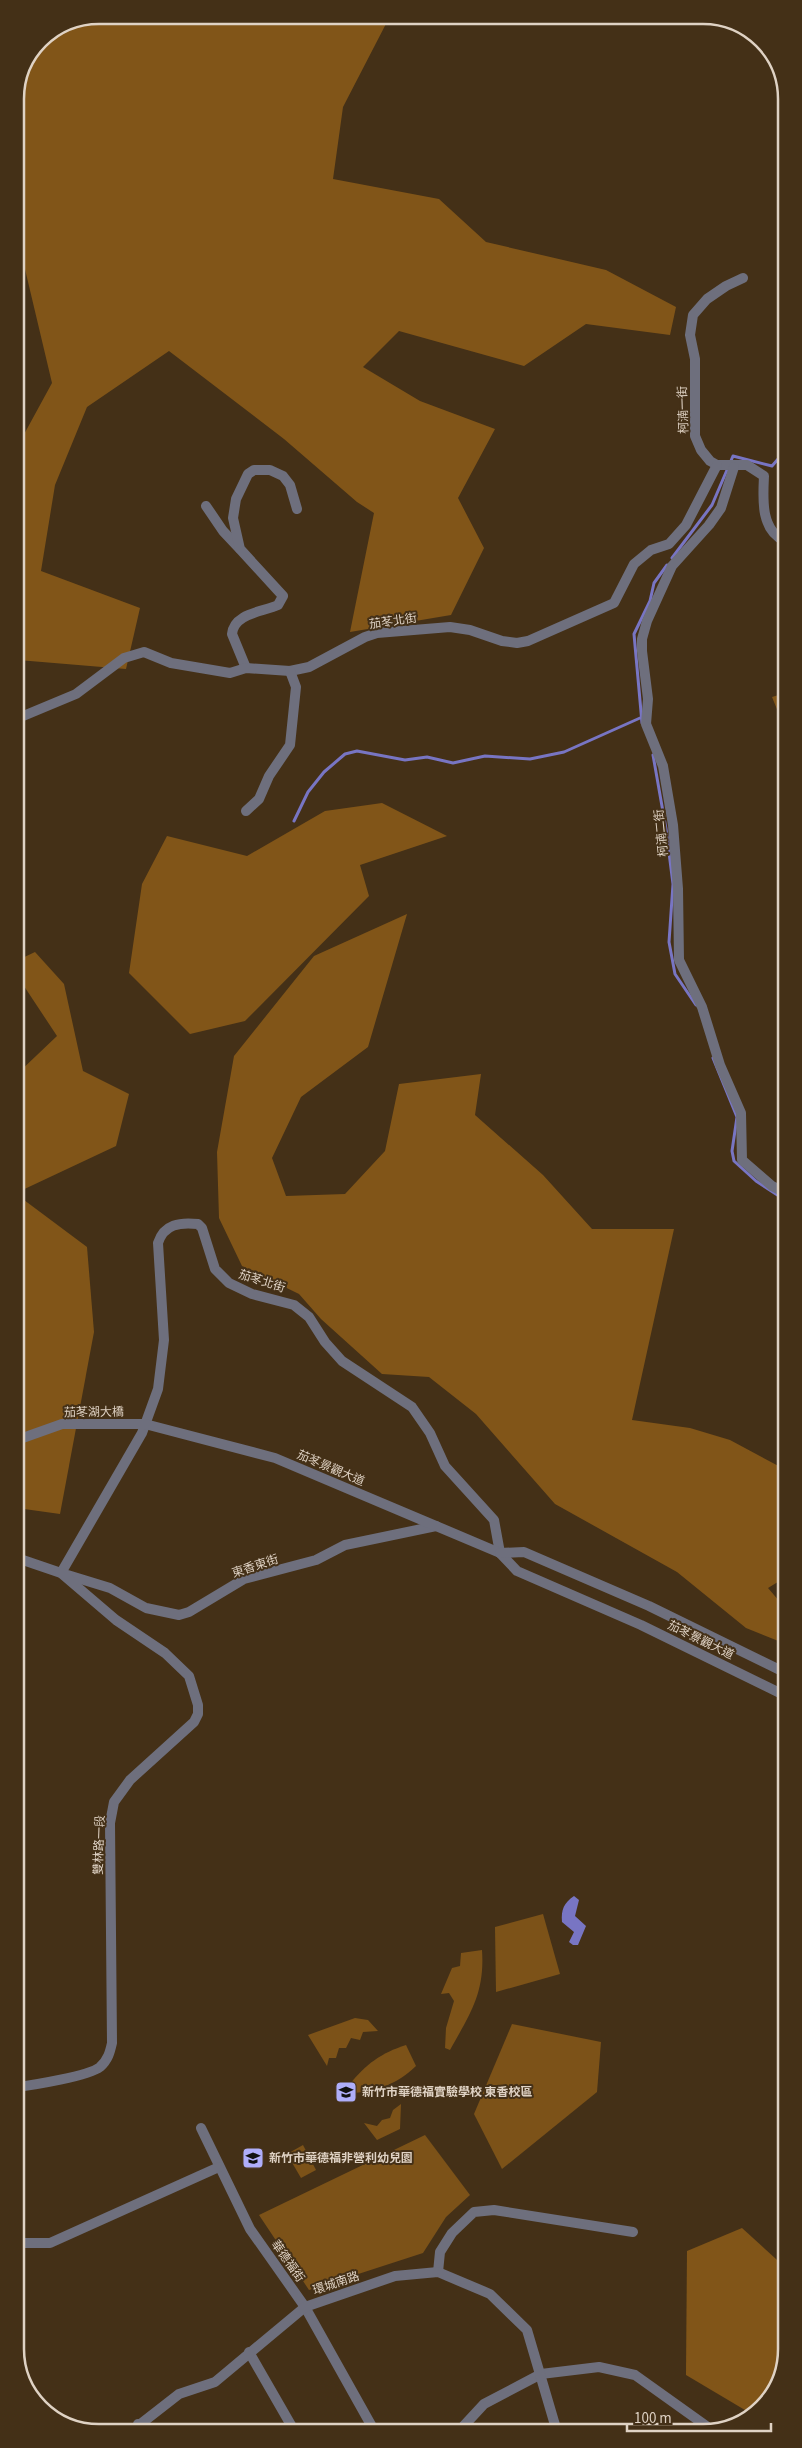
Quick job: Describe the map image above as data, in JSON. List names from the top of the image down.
{
  "streets": {
    "street": [
      "柯湳一街",
      "茄苳北街",
      "柯湳二街",
      "茄苳湖大橋",
      "茄苳景觀大道",
      "東香東街",
      "雙林路一段",
      "華德福街",
      "環城南路"
    ]
  },
  "crossings": [
    ["柯湳一街", "茄苳北街"],
    ["茄苳北街", "茄苳湖大橋"],
    ["茄苳北街", "茄苳景觀大道"],
    ["茄苳北街", "東香東街"],
    ["茄苳北街", "雙林路一段"],
    ["茄苳湖大橋", "茄苳景觀大道"],
    ["茄苳景觀大道", "東香東街"],
    ["東香東街", "雙林路一段"],
    ["華德福街", "環城南路"]
  ],
  "places": {
    "school or university": ["新竹市華德福實驗學校 東香校區", "新竹市華德福非營利幼兒園"]
  },
  "scale_bar": "100 m"
}
